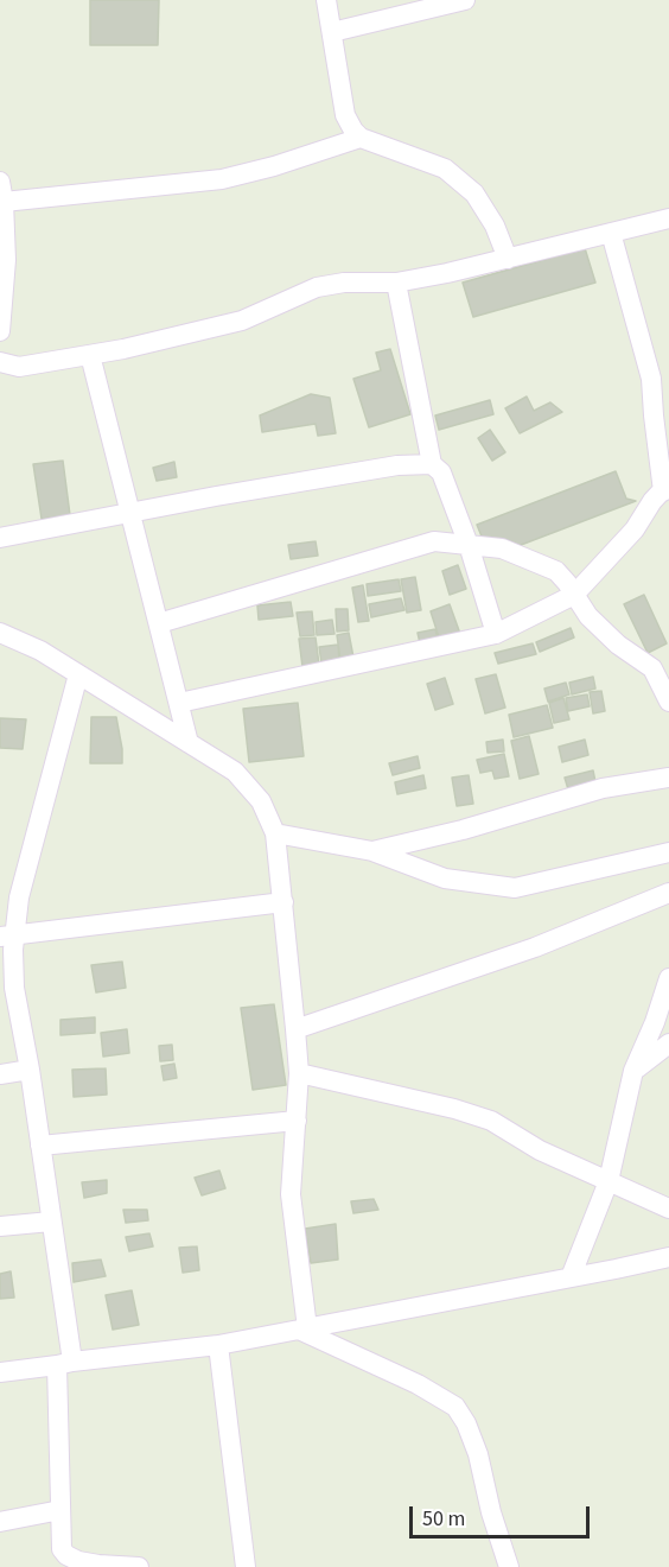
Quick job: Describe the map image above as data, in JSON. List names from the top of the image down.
{
  "scale_bar": "50 m"
}
